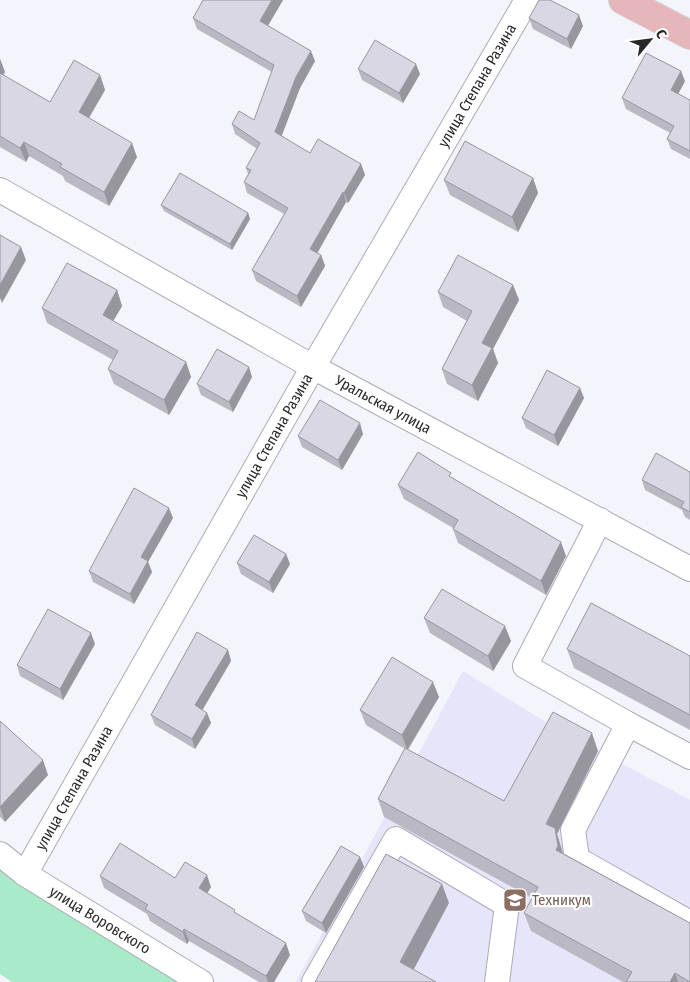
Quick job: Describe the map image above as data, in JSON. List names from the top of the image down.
{
  "streets": {
    "street": ["улица Степана Разина", "Уральская улица", "улица Воровского"]
  },
  "crossings": [
    ["улица Степана Разина", "Уральская улица"],
    ["улица Степана Разина", "улица Воровского"]
  ],
  "places": {
    "school or university": ["Техникум"]
  },
  "north": "top right"
}
